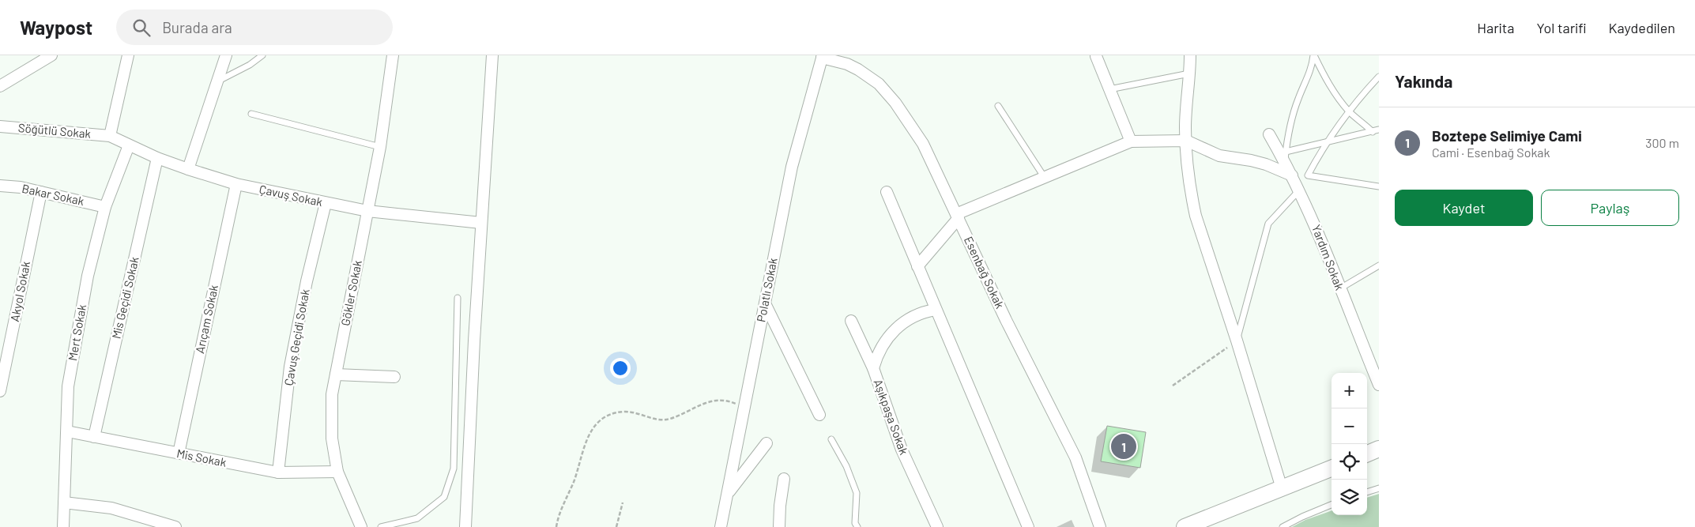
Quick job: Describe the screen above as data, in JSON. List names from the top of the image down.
{
  "streets": {
    "street": [
      "Söğütlü Sokak",
      "Bakar Sokak",
      "Çavuş Sokak",
      "Yardım Sokak",
      "Esenbağ Sokak",
      "Polatlı Sokak",
      "Akyol Sokak",
      "Gökler Sokak",
      "Mis Geçidi Sokak",
      "Arıçam Sokak",
      "Mert Sokak",
      "Çavuş Geçidi Sokak",
      "Aşıkpaşa Sokak",
      "Mis Sokak"
    ]
  },
  "crossings": [
    ["Söğütlü Sokak", "Çavuş Sokak"],
    ["Bakar Sokak", "Akyol Sokak"],
    ["Bakar Sokak", "Mert Sokak"],
    ["Çavuş Sokak", "Gökler Sokak"],
    ["Çavuş Sokak", "Mis Geçidi Sokak"],
    ["Çavuş Sokak", "Arıçam Sokak"],
    ["Çavuş Sokak", "Mert Sokak"],
    ["Çavuş Sokak", "Çavuş Geçidi Sokak"],
    ["Esenbağ Sokak", "Polatlı Sokak"],
    ["Gökler Sokak", "Mis Sokak"],
    ["Mis Geçidi Sokak", "Mis Sokak"],
    ["Arıçam Sokak", "Mis Sokak"],
    ["Mert Sokak", "Mis Sokak"],
    ["Çavuş Geçidi Sokak", "Mis Sokak"]
  ],
  "page": {
    "header": "Waypost",
    "search": "Burada ara",
    "nav": ["Harita", "Yol tarifi", "Kaydedilen"],
    "heading": "Yakında",
    "list": [
      {
        "mark": "1",
        "name": "Boztepe Selimiye Cami",
        "note": "Cami · Esenbağ Sokak",
        "value": "300 m"
      }
    ],
    "buttons": ["Kaydet", "Paylaş"],
    "map_buttons": ["+", "−"],
    "pins": "1"
  }
}
